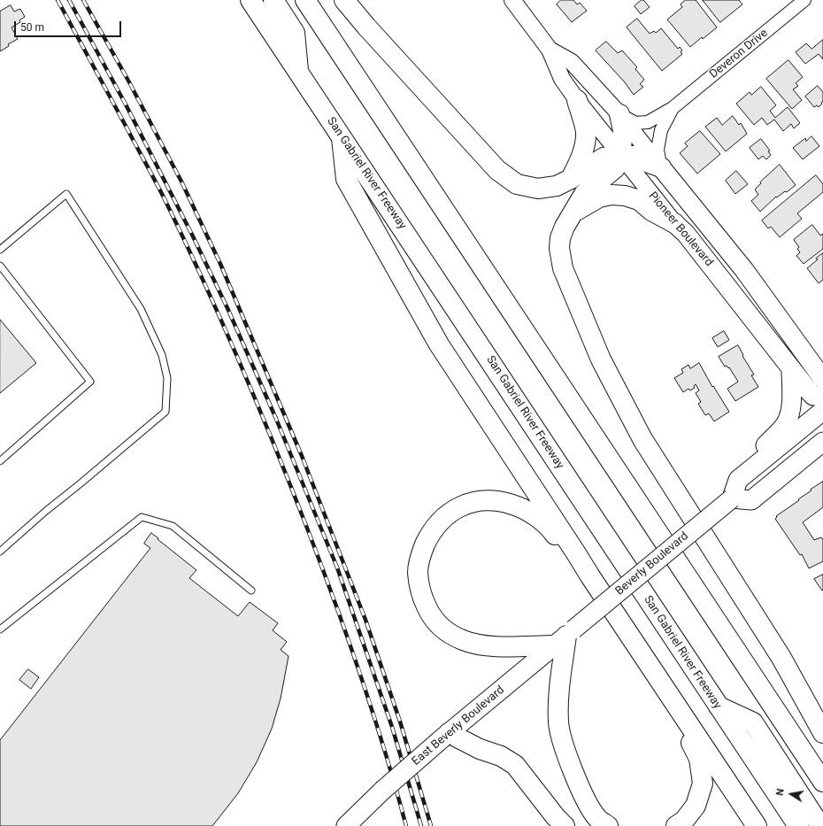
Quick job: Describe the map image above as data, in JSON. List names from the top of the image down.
{
  "streets": {
    "highway": ["San Gabriel River Freeway"],
    "main road": ["Pioneer Boulevard", "Beverly Boulevard", "East Beverly Boulevard"],
    "street": ["Deveron Drive"]
  },
  "crossings": [
    ["Deveron Drive", "Pioneer Boulevard"],
    ["Beverly Boulevard", "East Beverly Boulevard"]
  ],
  "scale_bar": "50 m",
  "north": "left"
}
